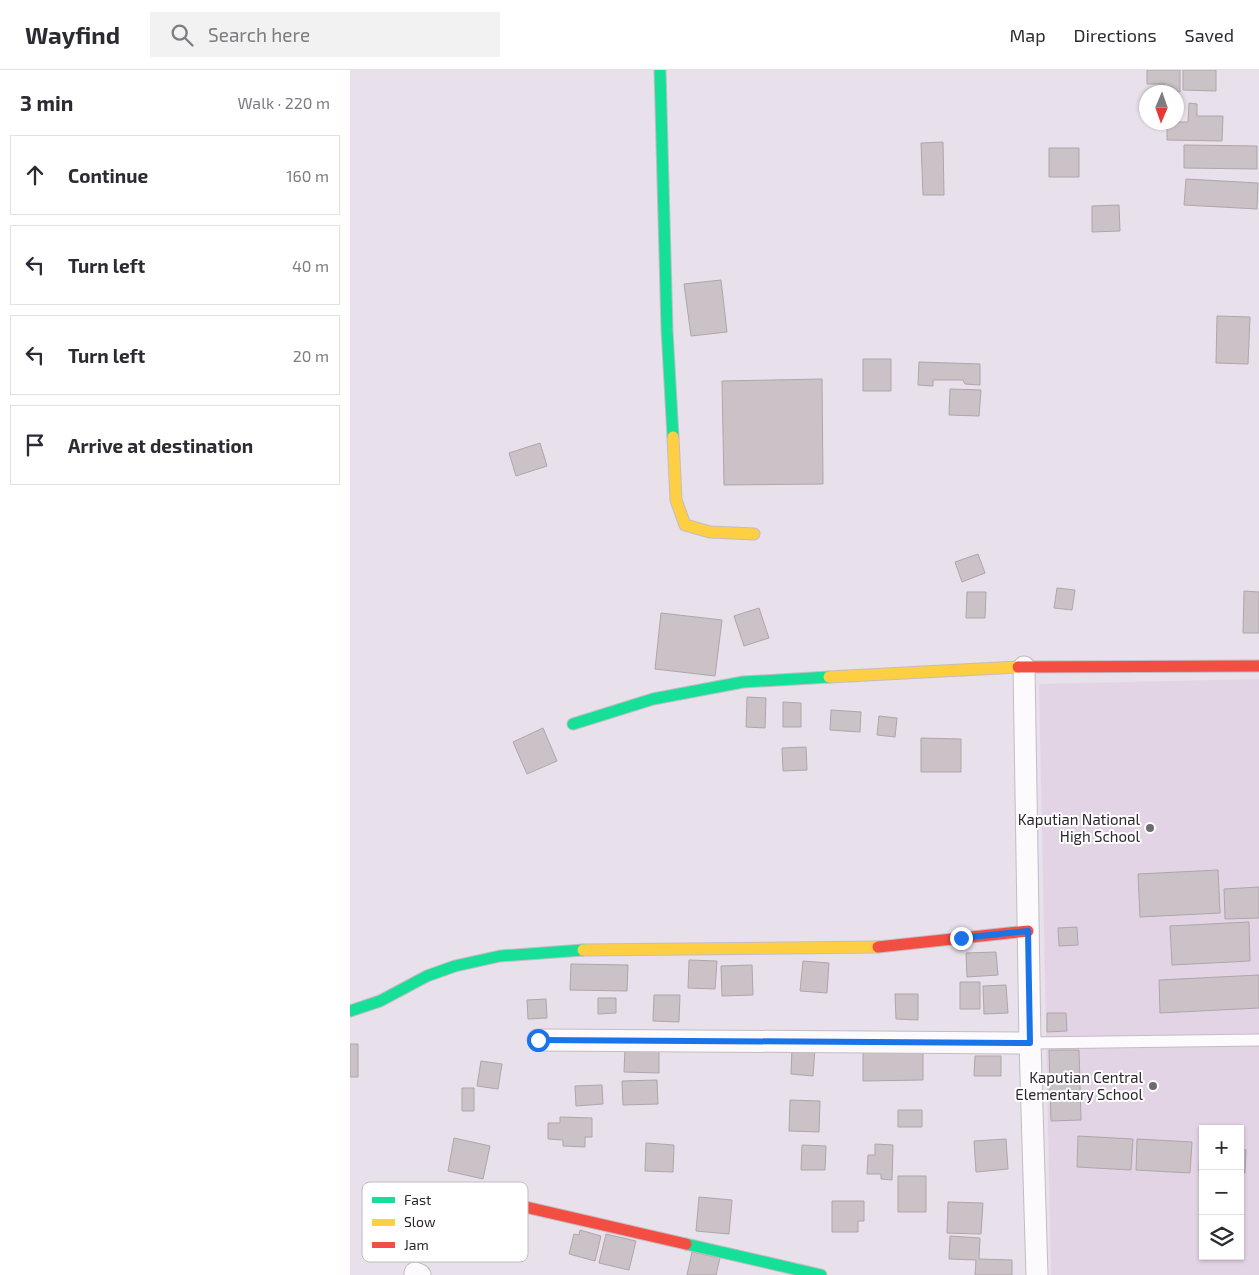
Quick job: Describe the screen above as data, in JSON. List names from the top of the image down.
{
  "places": ["Kaputian National High School", "Kaputian Central Elementary School"],
  "legend": ["Fast", "Slow", "Jam"],
  "north": "bottom",
  "page": {
    "header": "Wayfind",
    "search": "Search here",
    "nav": ["Map", "Directions", "Saved"],
    "heading": ["3 min", "Walk · 220 m"],
    "list": [
      ["Continue", "160 m"],
      ["Turn left", "40 m"],
      ["Turn left", "20 m"],
      "Arrive at destination"
    ],
    "map_buttons": ["+", "−"]
  }
}
